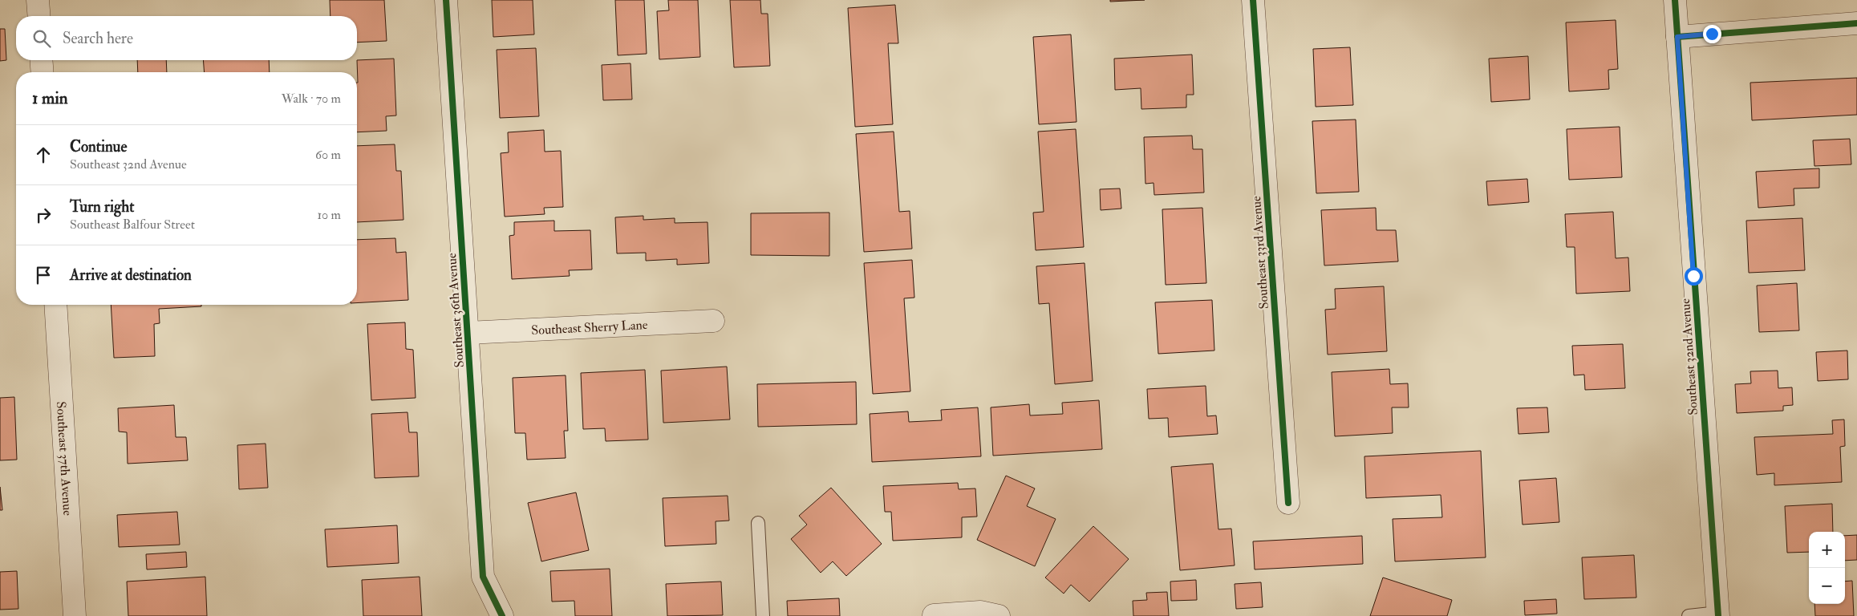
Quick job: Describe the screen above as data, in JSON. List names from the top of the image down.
{
  "streets": {
    "street": [
      "Southeast 33rd Avenue",
      "Southeast 36th Avenue",
      "Southeast Sherry Lane",
      "Southeast 32nd Avenue",
      "Southeast 37th Avenue"
    ]
  },
  "crossings": [
    ["Southeast 36th Avenue", "Southeast Sherry Lane"]
  ],
  "page": {
    "search": "Search here",
    "heading": ["1 min", "Walk · 70 m"],
    "list": [
      ["Continue", "Southeast 32nd Avenue", "60 m"],
      ["Turn right", "Southeast Balfour Street", "10 m"],
      "Arrive at destination"
    ],
    "map_buttons": ["+", "−"]
  }
}
